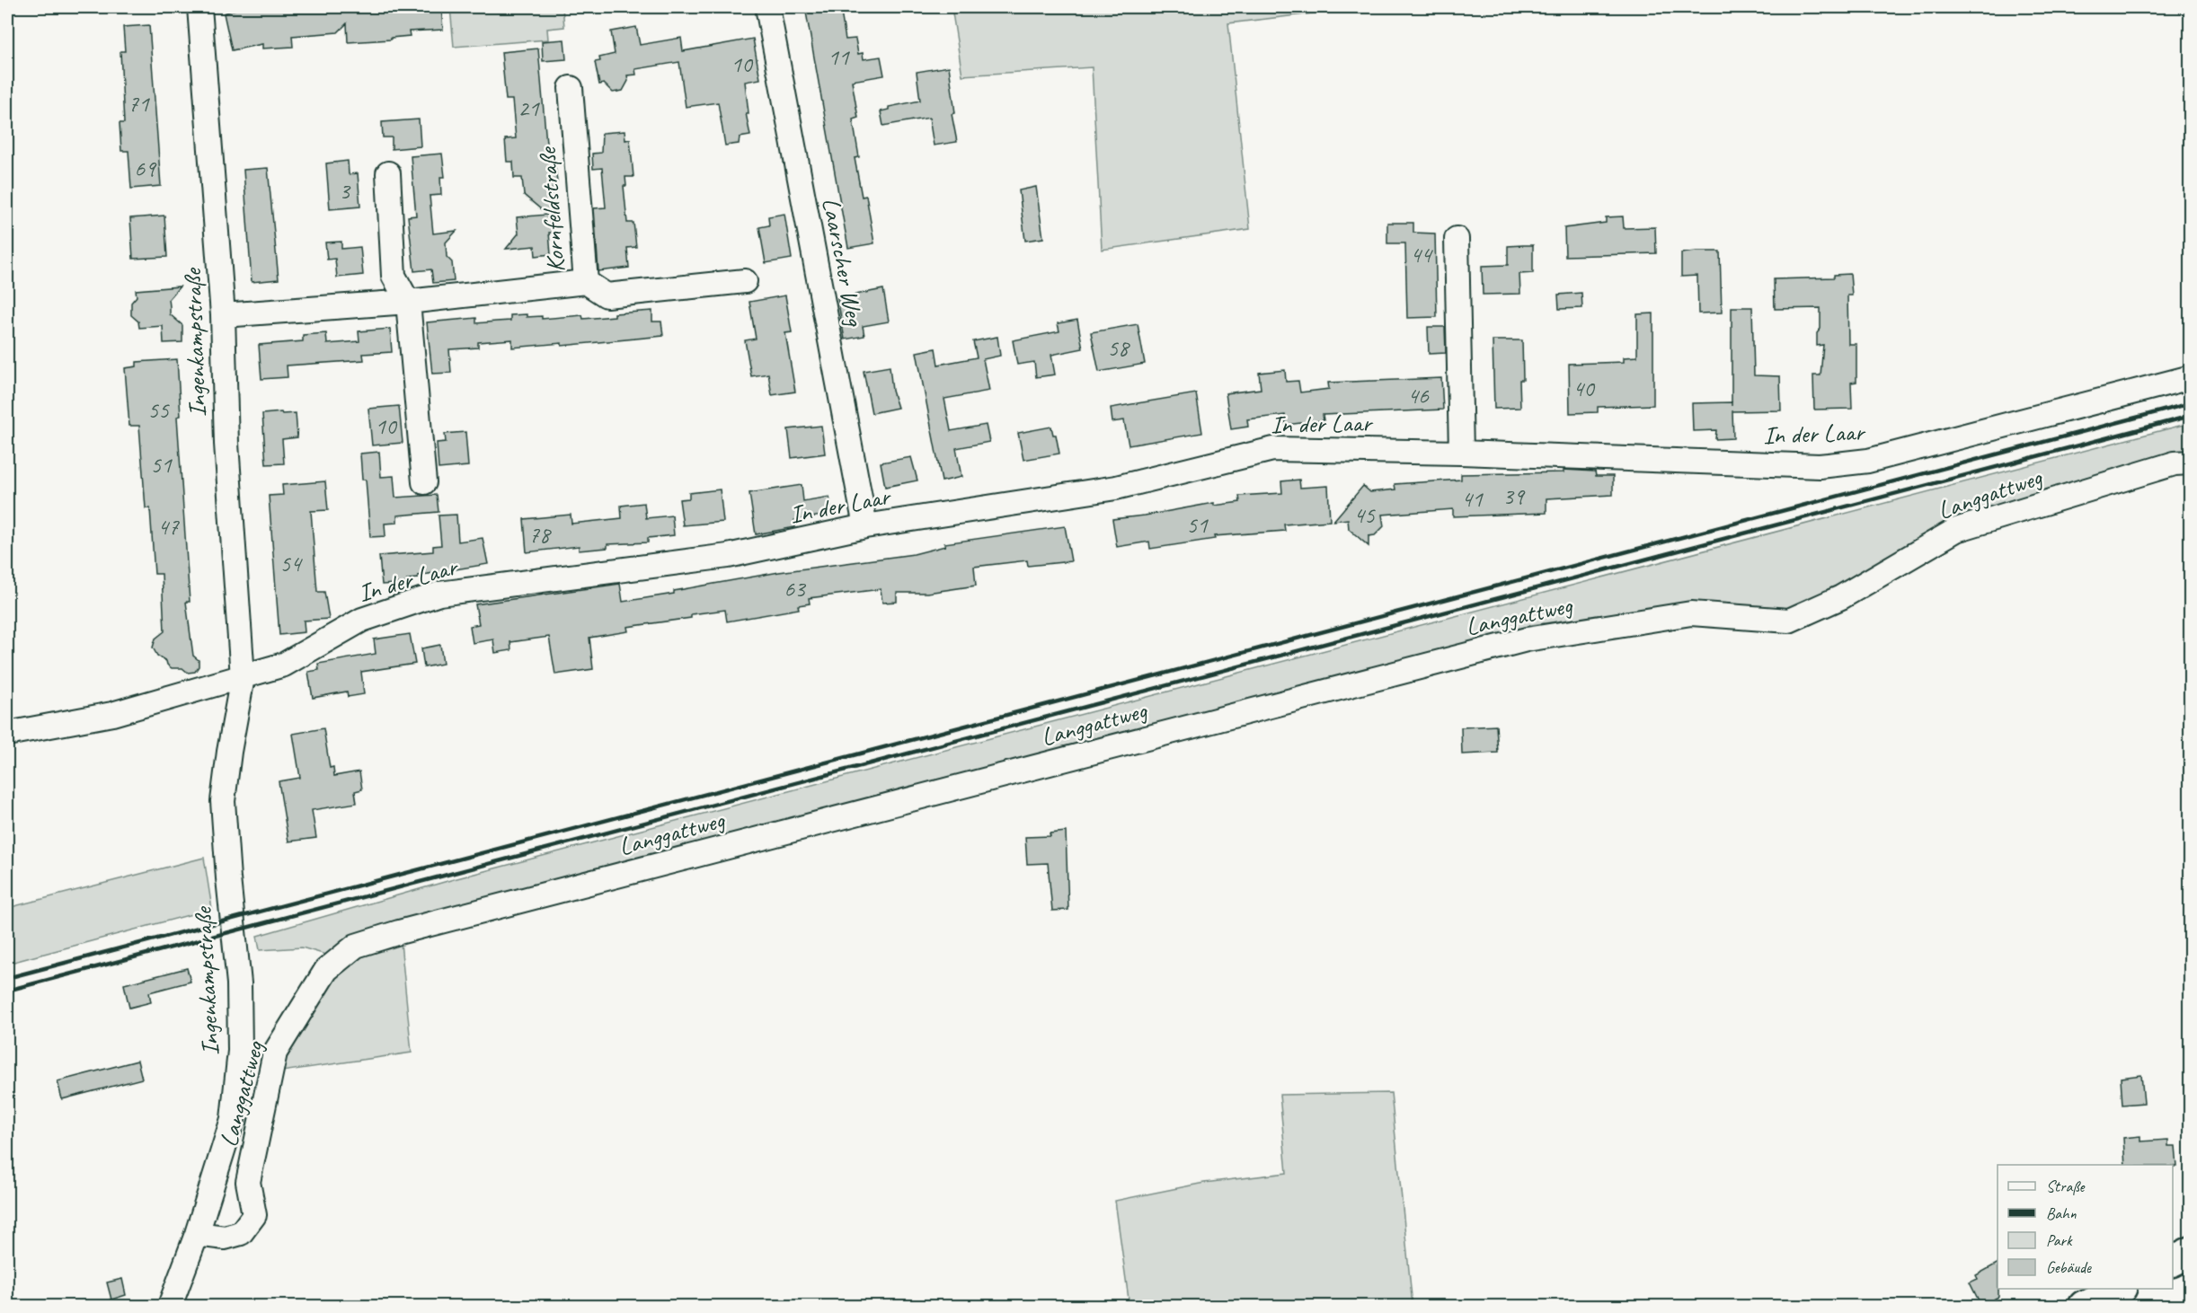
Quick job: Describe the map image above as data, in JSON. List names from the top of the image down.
{
  "streets": {
    "street": [
      "Kornfeldstraße",
      "Laarscher Weg",
      "Ingenkampstraße",
      "In der Laar",
      "Langgattweg"
    ]
  },
  "crossings": [
    ["Kornfeldstraße", "Ingenkampstraße"],
    ["Laarscher Weg", "In der Laar"],
    ["Ingenkampstraße", "In der Laar"],
    ["Ingenkampstraße", "Langgattweg"]
  ],
  "house_numbers": [
    "11",
    "10",
    "71",
    "21",
    "69",
    "3",
    "44",
    "58",
    "40",
    "46",
    "55",
    "10",
    "51",
    "39",
    "41",
    "45",
    "51",
    "47",
    "78",
    "54",
    "63"
  ],
  "legend": [
    "Straße",
    "Bahn",
    "Park",
    "Gebäude"
  ]
}
